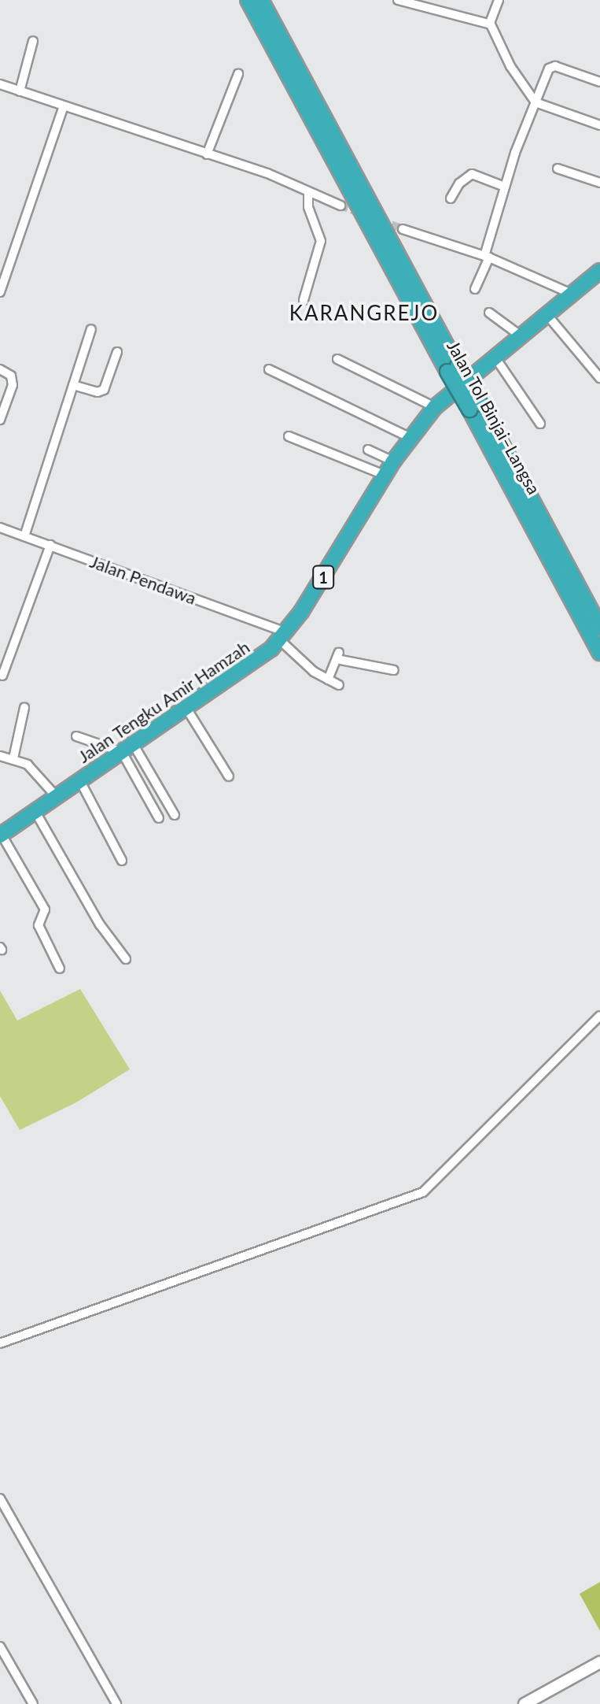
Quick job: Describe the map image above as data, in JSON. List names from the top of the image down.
{
  "streets": {
    "highway": ["Jalan Tol Binjai–Langsa", "1", "Jalan Tengku Amir Hamzah"],
    "street": ["Jalan Pendawa"]
  },
  "crossings": [
    ["Jalan Pendawa", "Jalan Tengku Amir Hamzah"]
  ],
  "districts": ["KARANGREJO"]
}
